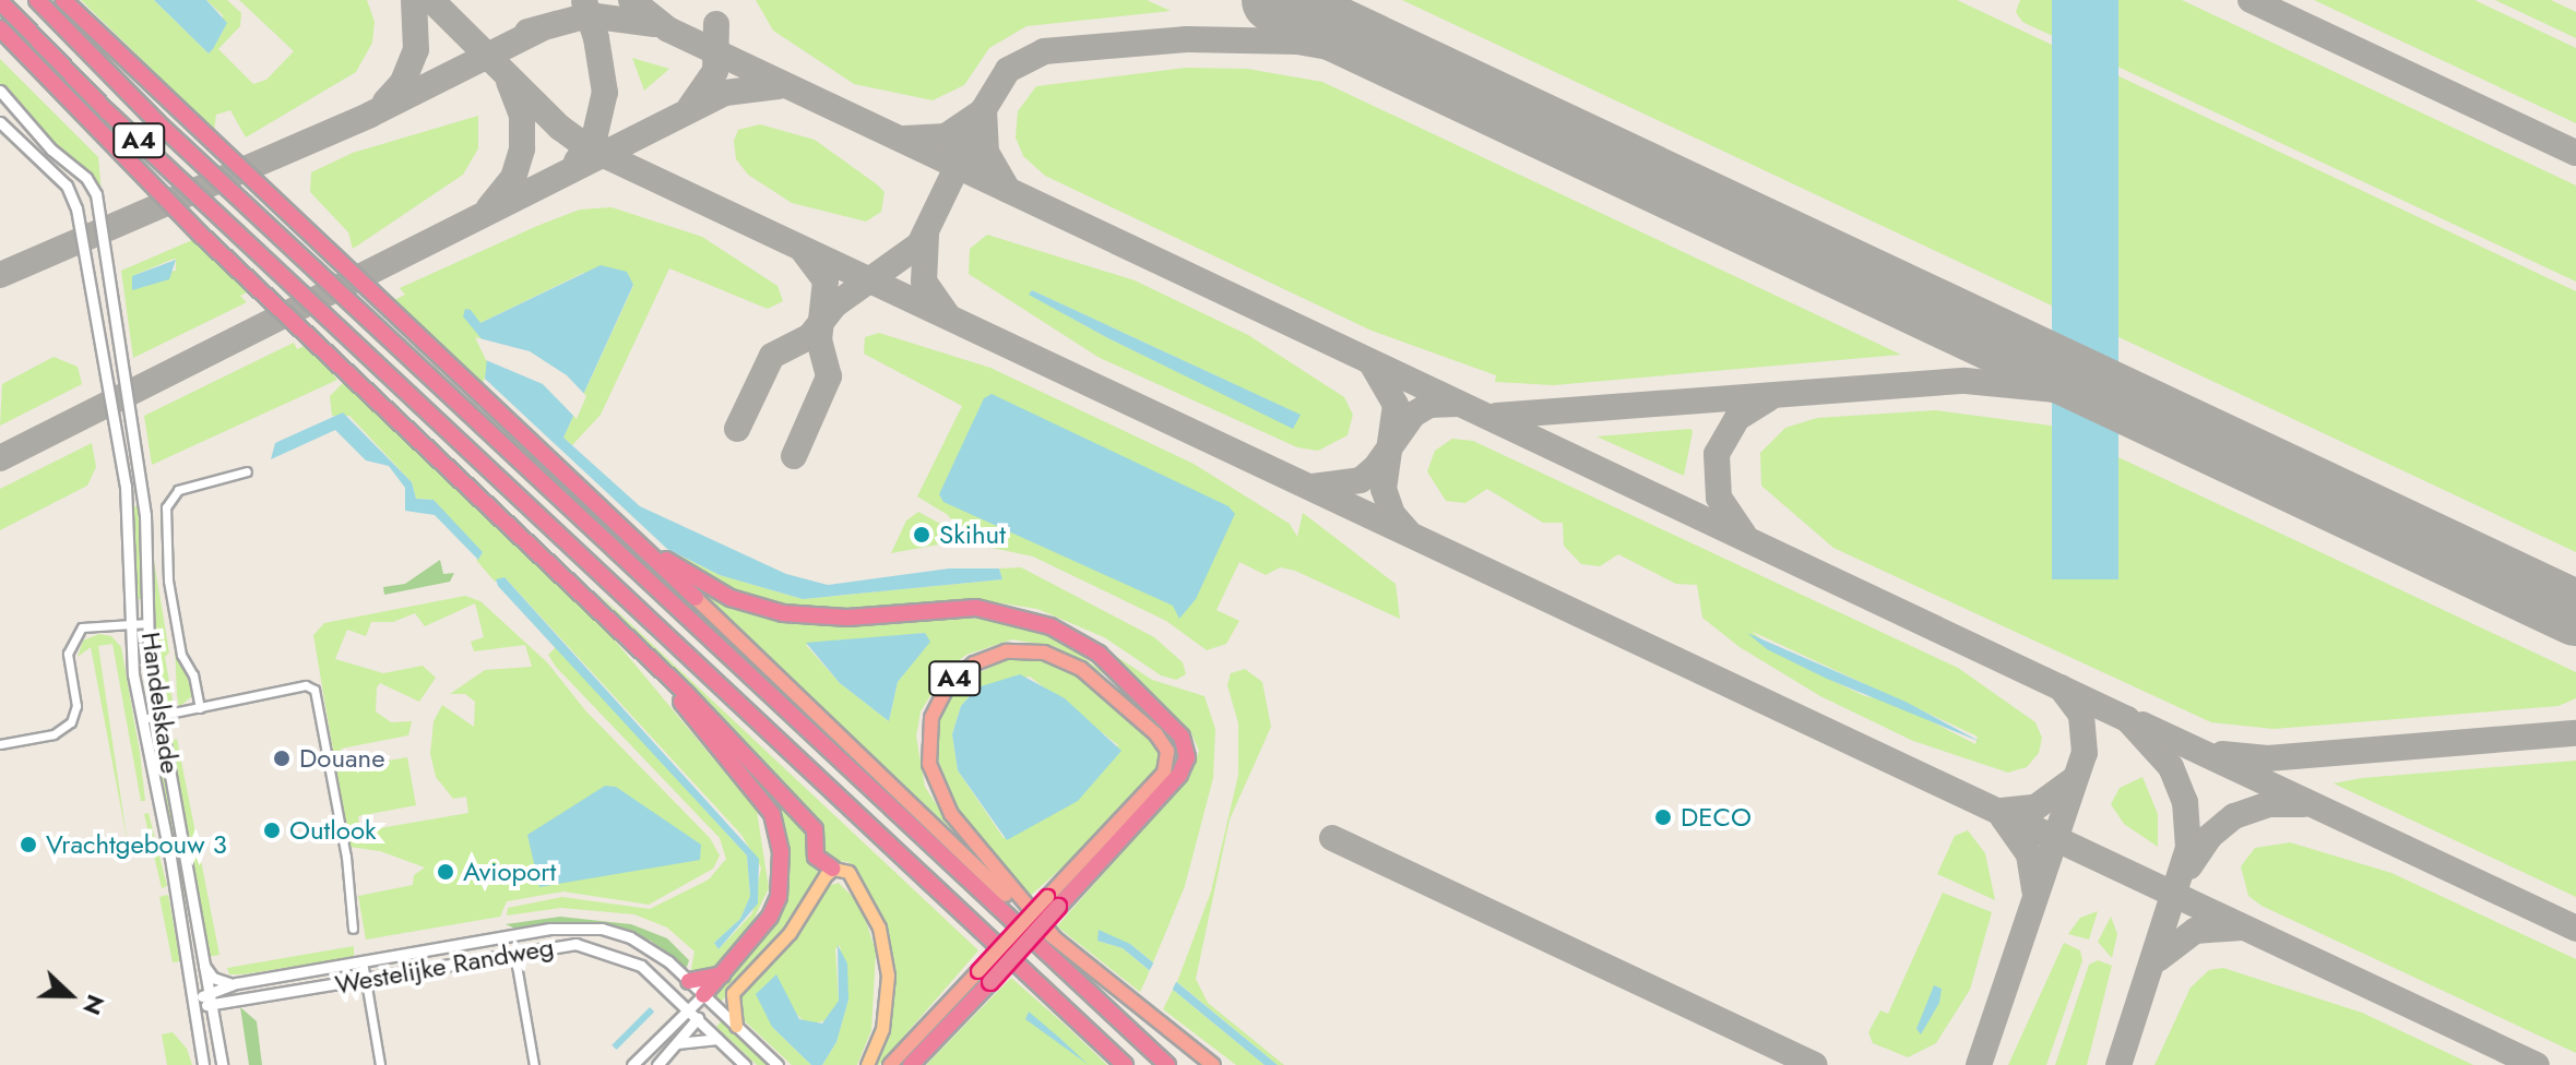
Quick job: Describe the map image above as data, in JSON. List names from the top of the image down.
{
  "streets": {
    "highway": ["A4"],
    "street": ["Handelskade", "Westelijke Randweg"]
  },
  "crossings": [
    ["A4", "Westelijke Randweg"],
    ["Handelskade", "Westelijke Randweg"]
  ],
  "places": [
    "Skihut",
    "Douane",
    "DECO",
    "Outlook",
    "Vrachtgebouw 3",
    "Avioport"
  ],
  "north": "right"
}
